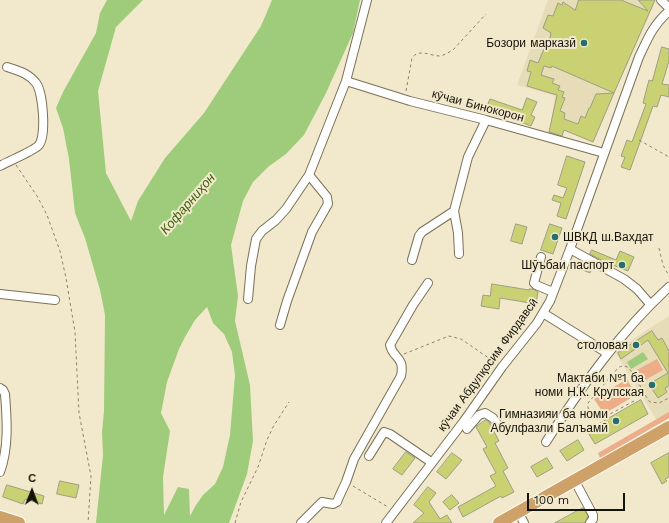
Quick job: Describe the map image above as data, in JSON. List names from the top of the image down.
{
  "streets": {
    "street": ["кӯчаи Бинокорон", "кӯчаи Абдулқосим Фирдавсӣ"]
  },
  "crossings": [
    ["кӯчаи Бинокорон", "кӯчаи Абдулқосим Фирдавсӣ"]
  ],
  "water": ["Кофарниҳон"],
  "places": [
    "Бозори марказӣ",
    "ШВКД ш.Вахдат",
    "Шӯъбаи паспорт",
    "столовая",
    "Мактаби №1 ба номи Н.К. Крупская",
    "Гимназияи ба номи Абулфазли Балъамӣ"
  ],
  "scale_bar": "100 m",
  "north": "top"
}
